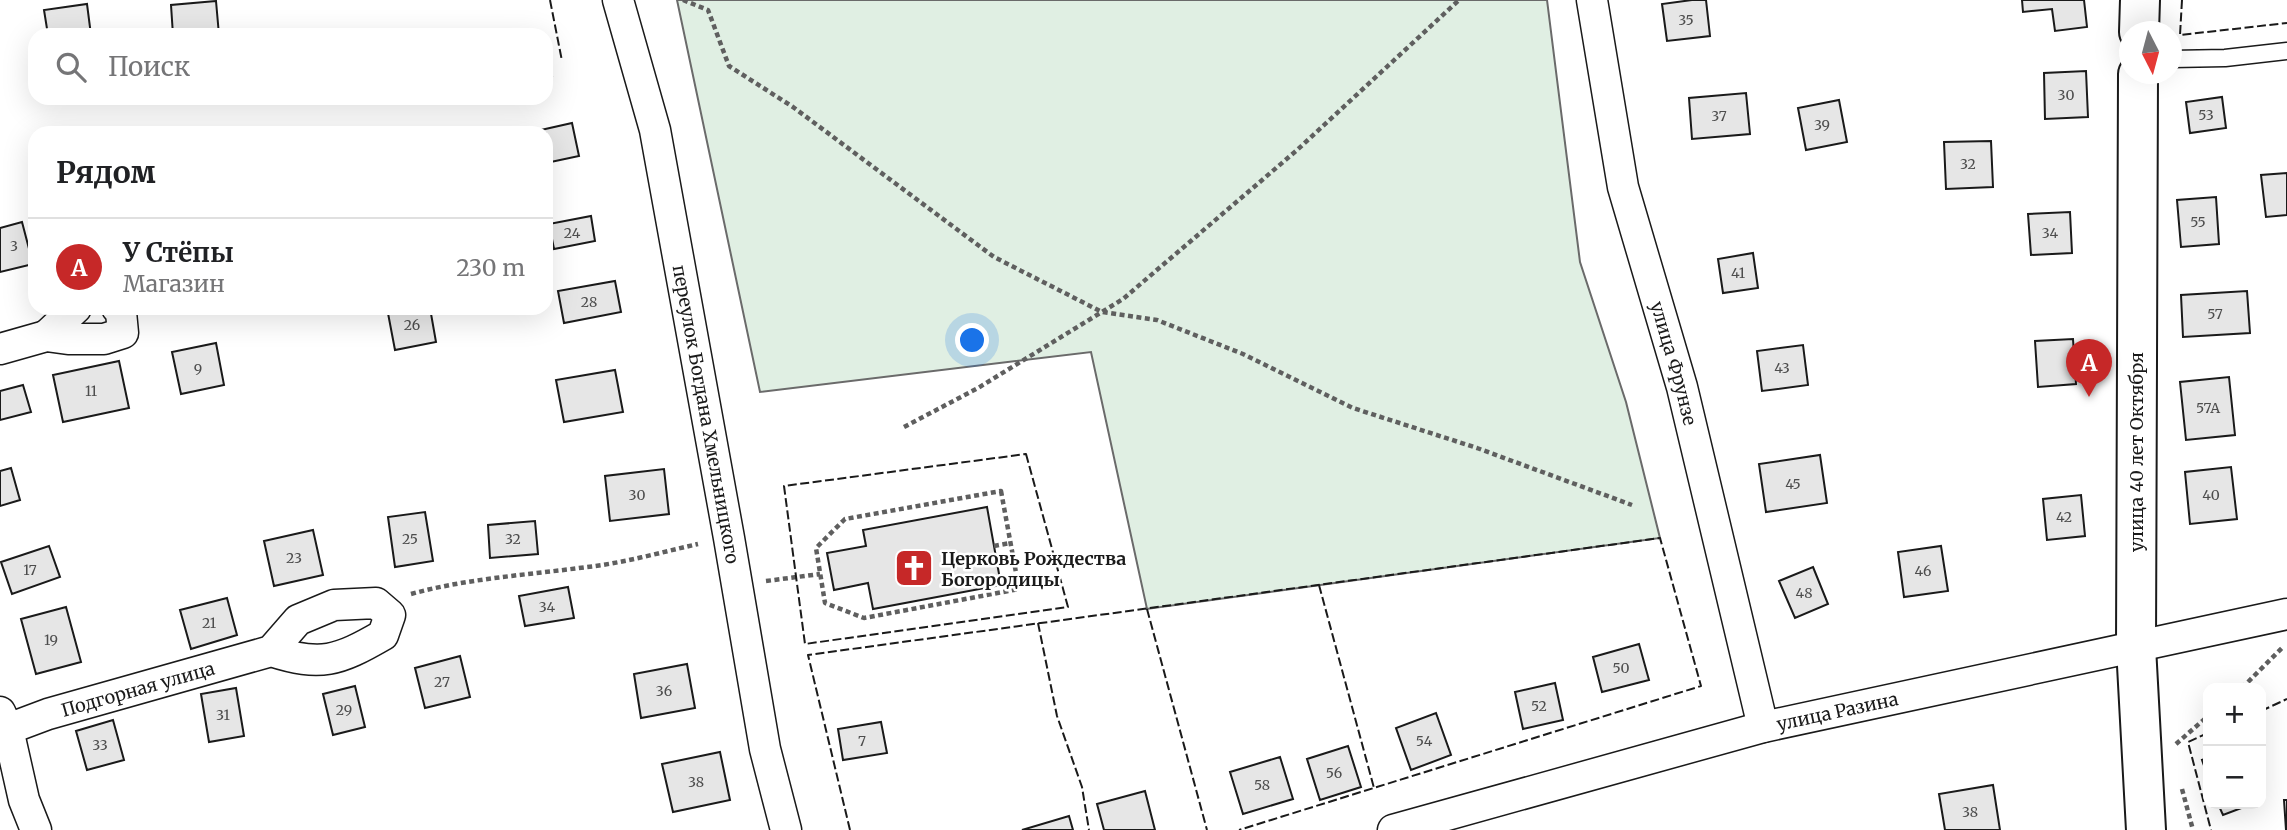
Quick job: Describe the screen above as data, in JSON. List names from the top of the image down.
{
  "streets": {
    "street": [
      "улица Фрунзе",
      "переулок Богдана Хмельницкого",
      "улица 40 лет Октября",
      "Подгорная улица",
      "улица Разина"
    ]
  },
  "crossings": [
    ["улица Фрунзе", "улица Разина"],
    ["улица 40 лет Октября", "улица Разина"]
  ],
  "places": {
    "church": ["Церковь Рождества Богородицы"]
  },
  "house_numbers": [
    "35",
    "30",
    "53",
    "37",
    "39",
    "32",
    "55",
    "24",
    "34",
    "3",
    "41",
    "28",
    "57",
    "26",
    "43",
    "9",
    "11",
    "57А",
    "45",
    "30",
    "40",
    "42",
    "25",
    "32",
    "23",
    "17",
    "46",
    "48",
    "34",
    "21",
    "19",
    "50",
    "27",
    "36",
    "52",
    "29",
    "31",
    "7",
    "54",
    "33",
    "56",
    "38",
    "58",
    "38"
  ],
  "north": "bottom",
  "page": {
    "search": "Поиск",
    "heading": "Рядом",
    "list": [
      {
        "mark": "A",
        "name": "У Стёпы",
        "note": "Магазин",
        "value": "230 m"
      }
    ],
    "pins": "A",
    "map_buttons": ["+", "−"]
  }
}
